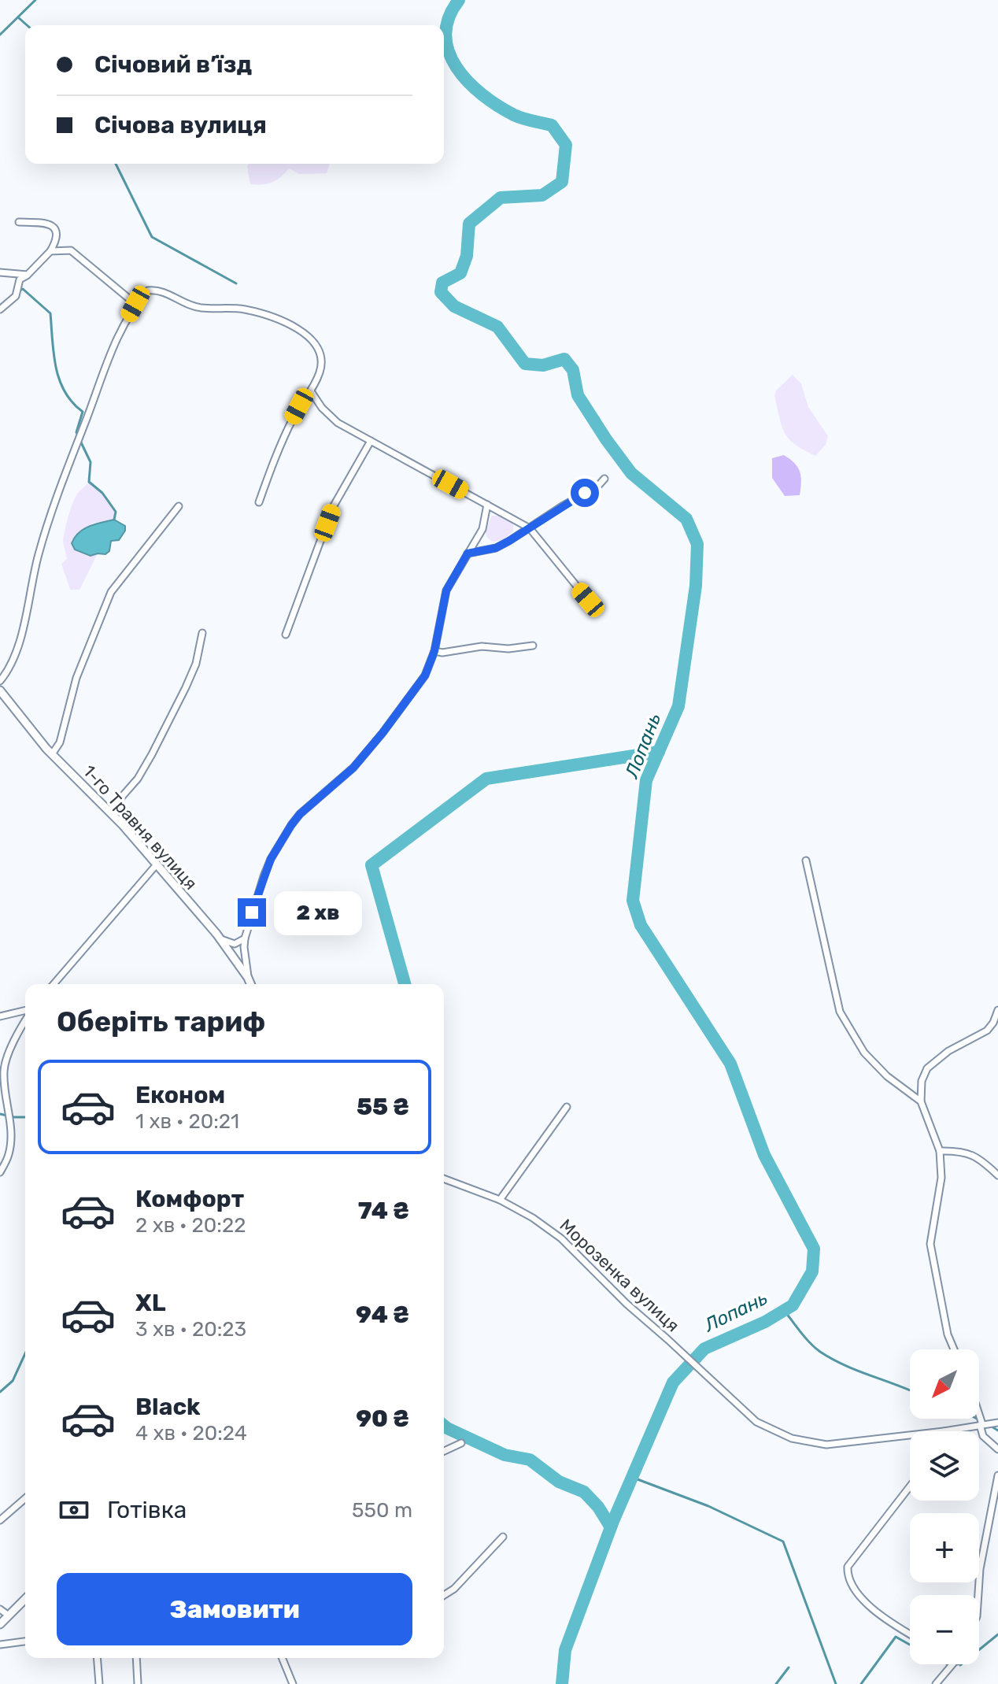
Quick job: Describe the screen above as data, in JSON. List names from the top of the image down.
{
  "streets": {
    "street": ["1-го Травня вулиця", "Морозенка вулиця"]
  },
  "water": ["Лопань"],
  "north": "bottom left",
  "page": {
    "banner": ["Січовий в’їзд", "Січова вулиця"],
    "bubble": "2 хв",
    "heading": "Оберіть тариф",
    "list": [
      {
        "name": "Економ",
        "note": "1 хв · 20:21",
        "value": "55 ₴"
      },
      {
        "name": "Комфорт",
        "note": "2 хв · 20:22",
        "value": "74 ₴"
      },
      {
        "name": "XL",
        "note": "3 хв · 20:23",
        "value": "94 ₴"
      },
      {
        "name": "Black",
        "note": "4 хв · 20:24",
        "value": "90 ₴"
      }
    ],
    "map_buttons": ["+", "−"],
    "pay": ["Готівка", "550 m"],
    "buttons": "Замовити"
  }
}
